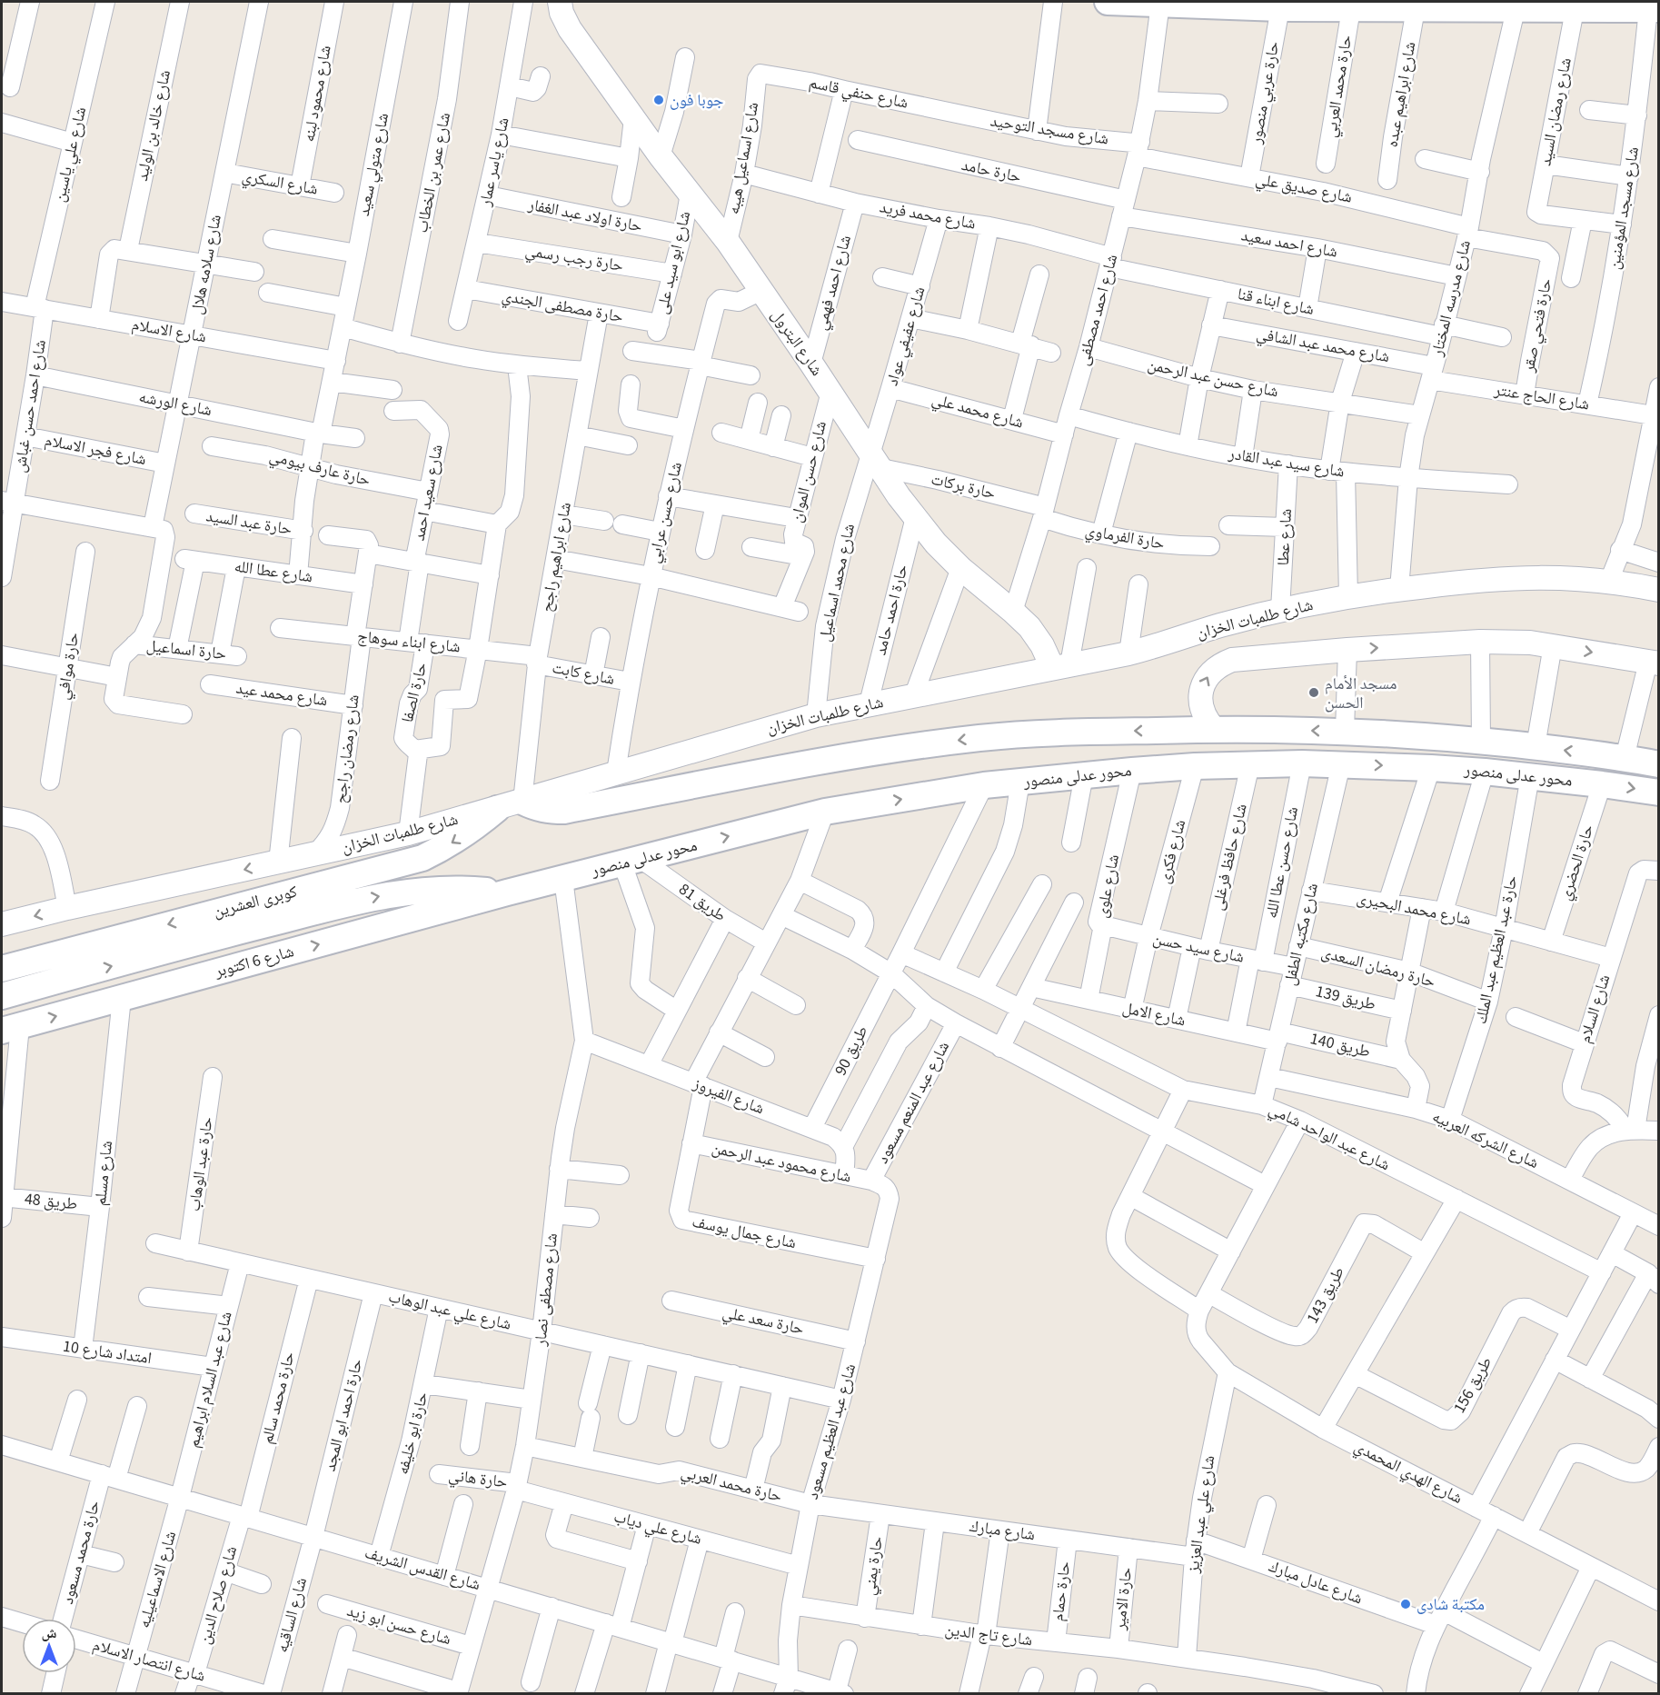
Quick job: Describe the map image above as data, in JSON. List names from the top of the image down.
{
  "streets": {
    "main road": ["محور عدلى منصور", "كوبرى العشرين", "شارع 6 اكتوبر"],
    "street": [
      "حارة محمد العربي",
      "شارع حنفي قاسم",
      "حارة عربي منصور",
      "شارع محمود لبنه",
      "شارع ابراهيم عبده",
      "شارع رمضان السيد",
      "شارع خالد بن الوليد",
      "شارع مسجد التوحيد",
      "شارع علي ياسين",
      "شارع اسماعيل هيبه",
      "شارع ياسر عمار",
      "شارع متولي سعيد",
      "حارة حامد",
      "شارع عمر بن الخطاب",
      "شارع السكري",
      "شارع صديق علي",
      "شارع مسجد المؤمنين",
      "حارة اولاد عبد الغفار",
      "شارع محمد فريد",
      "شارع احمد سعيد",
      "حارة رجب رسمي",
      "شارع ابو سيد على",
      "شارع سلامه هلال",
      "شارع احمد فهمي",
      "شارع مدرسه المختار",
      "شارع ابناء قنا",
      "حارة مصطفى الجندي",
      "شارع احمد مصطفى",
      "حارة فتحي صقر",
      "شارع الاسلام",
      "شارع عفيفي عواد",
      "شارع البترول",
      "شارع محمد عبد الشافي",
      "شارع حسن عبد الرحمن",
      "شارع الحاج عنتر",
      "شارع الورشه",
      "شارع احمد حسن غباش",
      "شارع محمد علي",
      "شارع فجر الاسلام",
      "شارع سيد عبد القادر",
      "حارة عارف بيومي",
      "شارع حسن الموان",
      "حارة بركات",
      "شارع سعيد احمد",
      "شارع حسن عرابي",
      "حارة عبد السيد",
      "حارة الفرماوي",
      "شارع عطا",
      "شارع ابراهيم راجح",
      "شارع عطا الله",
      "شارع محمد اسماعيل",
      "حارة احمد حامد",
      "شارع طلمبات الخزان",
      "شارع ابناء سوهاج",
      "حارة اسماعيل",
      "حارة موافي",
      "شارع كابت",
      "حارة الصفا",
      "شارع محمد عيد",
      "شارع رمضان راجح",
      "شارع فكرى",
      "شارع حافظ فرغلى",
      "شارع حسن عطا الله",
      "حارة الحضري",
      "شارع علوى",
      "طريق 81",
      "شارع محمد البحيرى",
      "شارع مكتبه الطفل",
      "شارع سيد حسن",
      "حارة عبد العظيم عبد الملك",
      "حارة رمضان السعدى",
      "طريق 139",
      "شارع السلام",
      "شارع الامل",
      "طريق 140",
      "طريق 90",
      "شارع الفيروز",
      "شارع عبد المنعم مسعود",
      "شارع عبد الواحد شامي",
      "شارع الشركه العربيه",
      "شارع محمود عبد الرحمن",
      "حارة عبد الوهاب",
      "شارع مسلم",
      "طريق 48",
      "شارع جمال يوسف",
      "شارع مصطفى نصار",
      "طريق 143",
      "شارع علي عبد الوهاب",
      "حارة سعد علي",
      "امتداد شارع 10",
      "شارع عبد السلام ابراهيم",
      "طريق 156",
      "حارة محمد سالم",
      "حارة احمد ابو المجد",
      "شارع عبد العظيم مسعود",
      "حارة ابو خليفه",
      "شارع الهدي المحمدي",
      "حارة هاني",
      "شارع علي عبد العزيز",
      "شارع علي دياب",
      "شارع مبارك",
      "حارة محمد مسعود",
      "حارة يمني",
      "شارع القدس الشريف",
      "شارع الاسماعيليه",
      "شارع عادل مبارك",
      "حارة حمام",
      "شارع صلاح الدين",
      "حارة الامير",
      "شارع الساقيه",
      "شارع حسن ابو زيد",
      "شارع تاج الدين",
      "شارع انتصار الاسلام"
    ]
  },
  "crossings": [
    ["حارة محمد العربي", "شارع مصطفى نصار"],
    ["حارة محمد العربي", "شارع عبد العظيم مسعود"],
    ["حارة محمد العربي", "شارع مبارك"],
    ["شارع حنفي قاسم", "شارع مسجد التوحيد"],
    ["شارع حنفي قاسم", "شارع اسماعيل هيبه"],
    ["حارة عربي منصور", "شارع صديق علي"],
    ["شارع محمود لبنه", "شارع السكري"],
    ["شارع مسجد التوحيد", "شارع صديق علي"],
    ["شارع مسجد التوحيد", "شارع احمد مصطفى"],
    ["شارع علي ياسين", "شارع الاسلام"],
    ["شارع علي ياسين", "شارع احمد حسن غباش"],
    ["شارع اسماعيل هيبه", "شارع محمد فريد"],
    ["شارع اسماعيل هيبه", "شارع البترول"],
    ["شارع ياسر عمار", "حارة اولاد عبد الغفار"],
    ["شارع ياسر عمار", "حارة رجب رسمي"],
    ["شارع ياسر عمار", "حارة مصطفى الجندي"],
    ["شارع متولي سعيد", "شارع الاسلام"],
    ["شارع متولي سعيد", "شارع الورشه"],
    ["شارع متولي سعيد", "حارة عارف بيومي"],
    ["شارع متولي سعيد", "حارة عبد السيد"],
    ["شارع متولي سعيد", "شارع عطا الله"],
    ["حارة حامد", "شارع احمد سعيد"],
    ["حارة حامد", "شارع احمد مصطفى"],
    ["شارع السكري", "شارع سلامه هلال"],
    ["شارع صديق علي", "شارع مدرسه المختار"],
    ["شارع صديق علي", "شارع احمد مصطفى"],
    ["شارع صديق علي", "حارة فتحي صقر"],
    ["شارع مسجد المؤمنين", "شارع الحاج عنتر"],
    ["حارة اولاد عبد الغفار", "شارع ابو سيد على"],
    ["شارع محمد فريد", "شارع احمد فهمي"],
    ["شارع محمد فريد", "شارع ابناء قنا"],
    ["شارع محمد فريد", "شارع احمد مصطفى"],
    ["شارع محمد فريد", "شارع عفيفي عواد"],
    ["شارع احمد سعيد", "شارع مدرسه المختار"],
    ["شارع احمد سعيد", "شارع احمد مصطفى"],
    ["حارة رجب رسمي", "شارع ابو سيد على"],
    ["شارع ابو سيد على", "حارة مصطفى الجندي"],
    ["شارع ابو سيد على", "شارع البترول"],
    ["شارع سلامه هلال", "شارع الاسلام"],
    ["شارع سلامه هلال", "شارع الورشه"],
    ["شارع سلامه هلال", "شارع فجر الاسلام"],
    ["شارع احمد فهمي", "شارع البترول"],
    ["شارع مدرسه المختار", "شارع ابناء قنا"],
    ["شارع مدرسه المختار", "شارع محمد عبد الشافي"],
    ["شارع مدرسه المختار", "شارع حسن عبد الرحمن"],
    ["شارع مدرسه المختار", "شارع الحاج عنتر"],
    ["شارع مدرسه المختار", "شارع سيد عبد القادر"],
    ["شارع مدرسه المختار", "شارع طلمبات الخزان"],
    ["شارع ابناء قنا", "شارع احمد مصطفى"],
    ["حارة مصطفى الجندي", "شارع ابراهيم راجح"],
    ["شارع احمد مصطفى", "شارع البترول"],
    ["شارع احمد مصطفى", "شارع حسن عبد الرحمن"],
    ["شارع احمد مصطفى", "شارع محمد علي"],
    ["شارع احمد مصطفى", "شارع سيد عبد القادر"],
    ["شارع احمد مصطفى", "حارة بركات"],
    ["شارع احمد مصطفى", "حارة الفرماوي"],
    ["حارة فتحي صقر", "شارع الحاج عنتر"],
    ["شارع الاسلام", "شارع احمد حسن غباش"],
    ["شارع عفيفي عواد", "شارع البترول"],
    ["شارع عفيفي عواد", "شارع محمد علي"],
    ["شارع عفيفي عواد", "حارة بركات"],
    ["شارع عفيفي عواد", "شارع محمد اسماعيل"],
    ["شارع البترول", "شارع حسن الموان"],
    ["شارع البترول", "حارة بركات"],
    ["شارع البترول", "شارع حسن عرابي"],
    ["شارع البترول", "شارع محمد اسماعيل"],
    ["شارع البترول", "حارة احمد حامد"],
    ["شارع البترول", "شارع طلمبات الخزان"],
    ["شارع محمد عبد الشافي", "شارع الحاج عنتر"],
    ["شارع الورشه", "شارع احمد حسن غباش"],
    ["شارع احمد حسن غباش", "شارع فجر الاسلام"],
    ["شارع سيد عبد القادر", "شارع عطا"],
    ["حارة عارف بيومي", "شارع سعيد احمد"],
    ["حارة بركات", "حارة الفرماوي"],
    ["حارة بركات", "شارع محمد اسماعيل"],
    ["شارع سعيد احمد", "شارع ابناء سوهاج"],
    ["شارع سعيد احمد", "حارة الصفا"],
    ["شارع حسن عرابي", "شارع طلمبات الخزان"],
    ["شارع حسن عرابي", "شارع كابت"],
    ["شارع عطا", "شارع طلمبات الخزان"],
    ["شارع ابراهيم راجح", "شارع طلمبات الخزان"],
    ["شارع ابراهيم راجح", "شارع ابناء سوهاج"],
    ["شارع ابراهيم راجح", "شارع كابت"],
    ["شارع ابراهيم راجح", "محور عدلى منصور"],
    ["شارع عطا الله", "حارة اسماعيل"],
    ["شارع عطا الله", "شارع رمضان راجح"],
    ["شارع محمد اسماعيل", "شارع طلمبات الخزان"],
    ["حارة احمد حامد", "شارع طلمبات الخزان"],
    ["شارع طلمبات الخزان", "حارة الصفا"],
    ["شارع طلمبات الخزان", "شارع رمضان راجح"],
    ["شارع طلمبات الخزان", "محور عدلى منصور"],
    ["شارع طلمبات الخزان", "كوبرى العشرين"],
    ["شارع ابناء سوهاج", "شارع كابت"],
    ["شارع ابناء سوهاج", "حارة الصفا"],
    ["شارع ابناء سوهاج", "شارع رمضان راجح"],
    ["شارع محمد عيد", "شارع رمضان راجح"],
    ["محور عدلى منصور", "شارع فكرى"],
    ["محور عدلى منصور", "شارع حافظ فرغلى"],
    ["محور عدلى منصور", "شارع حسن عطا الله"],
    ["محور عدلى منصور", "حارة الحضري"],
    ["محور عدلى منصور", "شارع علوى"],
    ["محور عدلى منصور", "كوبرى العشرين"],
    ["محور عدلى منصور", "طريق 81"],
    ["محور عدلى منصور", "شارع مكتبه الطفل"],
    ["محور عدلى منصور", "حارة عبد العظيم عبد الملك"],
    ["محور عدلى منصور", "شارع 6 اكتوبر"],
    ["محور عدلى منصور", "طريق 90"],
    ["محور عدلى منصور", "شارع جمال يوسف"],
    ["محور عدلى منصور", "شارع مصطفى نصار"],
    ["شارع فكرى", "شارع سيد حسن"],
    ["شارع فكرى", "شارع الامل"],
    ["شارع حافظ فرغلى", "شارع سيد حسن"],
    ["شارع حافظ فرغلى", "شارع الامل"],
    ["شارع حسن عطا الله", "شارع سيد حسن"],
    ["شارع حسن عطا الله", "شارع الامل"],
    ["حارة الحضري", "شارع محمد البحيرى"],
    ["شارع علوى", "شارع سيد حسن"],
    ["شارع علوى", "شارع الامل"],
    ["كوبرى العشرين", "شارع 6 اكتوبر"],
    ["طريق 81", "شارع جمال يوسف"],
    ["شارع محمد البحيرى", "شارع مكتبه الطفل"],
    ["شارع محمد البحيرى", "حارة عبد العظيم عبد الملك"],
    ["شارع محمد البحيرى", "شارع السلام"],
    ["شارع مكتبه الطفل", "شارع سيد حسن"],
    ["شارع مكتبه الطفل", "حارة رمضان السعدى"],
    ["شارع مكتبه الطفل", "طريق 139"],
    ["شارع مكتبه الطفل", "شارع الامل"],
    ["شارع مكتبه الطفل", "طريق 140"],
    ["شارع مكتبه الطفل", "شارع عبد الواحد شامي"],
    ["شارع مكتبه الطفل", "شارع الشركه العربيه"],
    ["حارة عبد العظيم عبد الملك", "حارة رمضان السعدى"],
    ["حارة عبد العظيم عبد الملك", "شارع الشركه العربيه"],
    ["شارع 6 اكتوبر", "شارع مسلم"],
    ["شارع الامل", "طريق 140"],
    ["طريق 90", "شارع الفيروز"],
    ["طريق 90", "شارع عبد الواحد شامي"],
    ["شارع الفيروز", "شارع جمال يوسف"],
    ["شارع الفيروز", "شارع مصطفى نصار"],
    ["شارع عبد المنعم مسعود", "شارع محمود عبد الرحمن"],
    ["شارع عبد المنعم مسعود", "شارع عبد العظيم مسعود"],
    ["شارع محمود عبد الرحمن", "شارع جمال يوسف"],
    ["شارع محمود عبد الرحمن", "شارع عبد العظيم مسعود"],
    ["حارة عبد الوهاب", "شارع علي عبد الوهاب"],
    ["شارع مسلم", "طريق 48"],
    ["شارع مسلم", "امتداد شارع 10"],
    ["شارع جمال يوسف", "شارع عبد العظيم مسعود"],
    ["شارع مصطفى نصار", "شارع علي عبد الوهاب"],
    ["شارع مصطفى نصار", "حارة هاني"],
    ["شارع مصطفى نصار", "شارع علي دياب"],
    ["شارع مصطفى نصار", "شارع القدس الشريف"],
    ["شارع مصطفى نصار", "شارع حسن ابو زيد"],
    ["شارع علي عبد الوهاب", "شارع عبد السلام ابراهيم"],
    ["شارع علي عبد الوهاب", "حارة محمد سالم"],
    ["شارع علي عبد الوهاب", "حارة احمد ابو المجد"],
    ["شارع علي عبد الوهاب", "شارع عبد العظيم مسعود"],
    ["شارع علي عبد الوهاب", "حارة ابو خليفه"],
    ["حارة سعد علي", "شارع عبد العظيم مسعود"],
    ["امتداد شارع 10", "شارع عبد السلام ابراهيم"],
    ["شارع عبد السلام ابراهيم", "شارع القدس الشريف"],
    ["شارع عبد السلام ابراهيم", "شارع الاسماعيليه"],
    ["حارة محمد سالم", "شارع القدس الشريف"],
    ["حارة محمد سالم", "شارع صلاح الدين"],
    ["حارة احمد ابو المجد", "شارع القدس الشريف"],
    ["حارة احمد ابو المجد", "شارع الساقيه"],
    ["شارع عبد العظيم مسعود", "شارع علي دياب"],
    ["شارع عبد العظيم مسعود", "شارع مبارك"],
    ["شارع عبد العظيم مسعود", "شارع القدس الشريف"],
    ["شارع عبد العظيم مسعود", "شارع تاج الدين"],
    ["حارة ابو خليفه", "شارع القدس الشريف"],
    ["شارع الهدي المحمدي", "شارع علي عبد العزيز"],
    ["حارة هاني", "شارع علي دياب"],
    ["شارع علي عبد العزيز", "شارع مبارك"],
    ["شارع علي عبد العزيز", "شارع عادل مبارك"],
    ["شارع علي عبد العزيز", "شارع تاج الدين"],
    ["شارع مبارك", "حارة يمني"],
    ["شارع مبارك", "شارع عادل مبارك"],
    ["شارع مبارك", "حارة حمام"],
    ["شارع مبارك", "حارة الامير"],
    ["حارة محمد مسعود", "شارع القدس الشريف"],
    ["حارة يمني", "شارع تاج الدين"],
    ["شارع القدس الشريف", "شارع الاسماعيليه"],
    ["شارع القدس الشريف", "شارع صلاح الدين"],
    ["شارع القدس الشريف", "شارع الساقيه"],
    ["شارع الاسماعيليه", "شارع انتصار الاسلام"],
    ["حارة حمام", "شارع تاج الدين"],
    ["شارع صلاح الدين", "شارع انتصار الاسلام"],
    ["حارة الامير", "شارع تاج الدين"]
  ],
  "one_way": ["شارع 6 اكتوبر"],
  "places": ["جوبا فون", "مسجد الأمام الحسن", "مكتبة شادى"],
  "north": "top"
}
